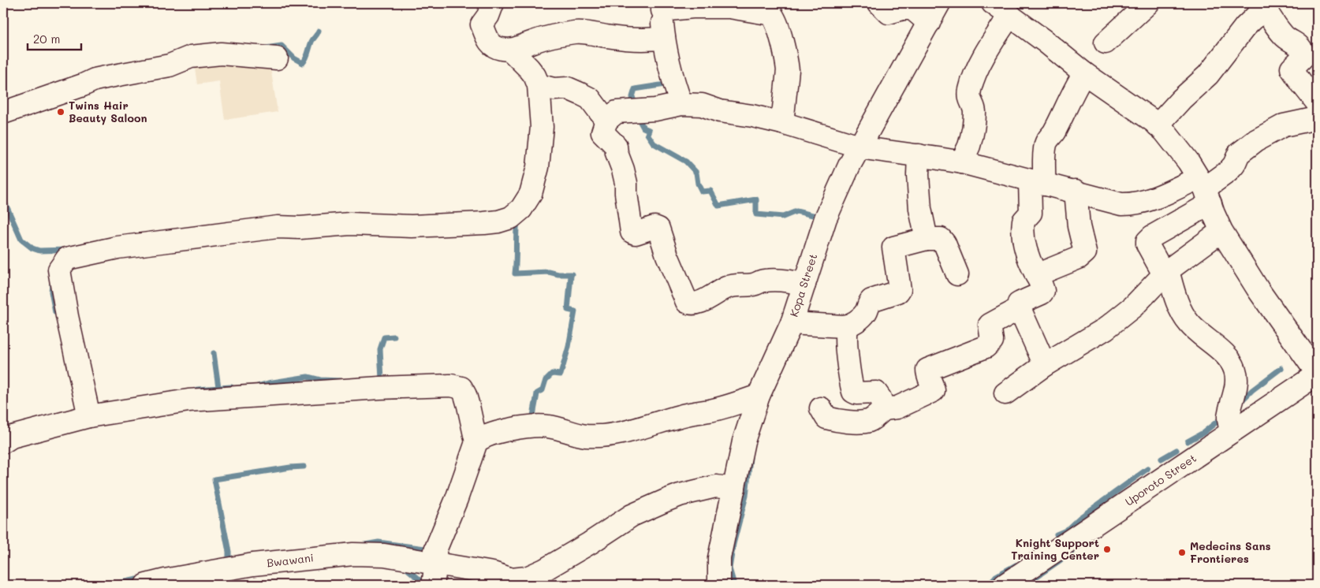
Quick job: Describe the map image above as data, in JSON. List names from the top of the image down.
{
  "streets": {
    "street": ["Kopa Street", "Uporoto Street", "Bwawani"]
  },
  "crossings": [
    ["Kopa Street", "Bwawani"]
  ],
  "places": ["Twins Hair Beauty Saloon", "Knight Support Training Center", "Medecins Sans Frontieres"],
  "scale_bar": "20 m"
}
